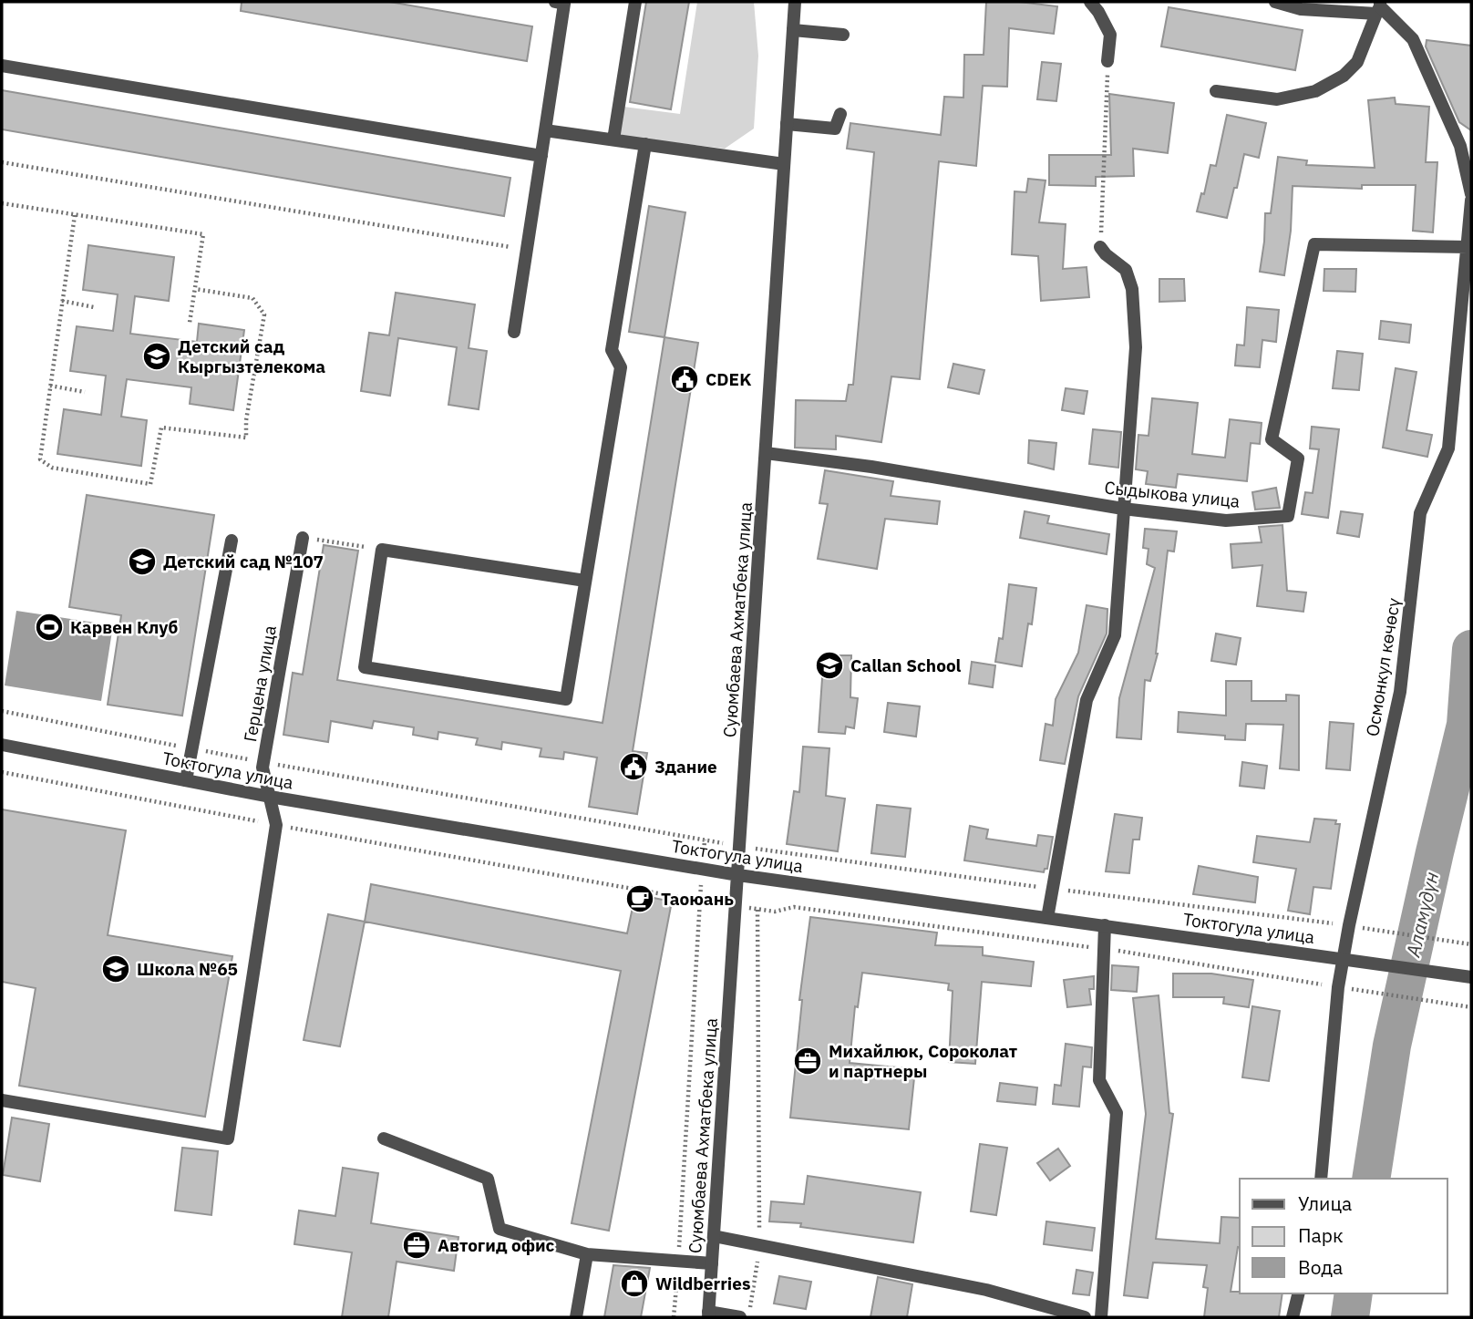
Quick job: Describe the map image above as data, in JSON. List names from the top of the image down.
{
  "streets": {
    "street": [
      "Сыдыкова улица",
      "Суюмбаева Ахматбека улица",
      "Осмонкул көчөсү",
      "Герцена улица",
      "Токтогула улица"
    ]
  },
  "crossings": [
    ["Сыдыкова улица", "Суюмбаева Ахматбека улица"],
    ["Сыдыкова улица", "Осмонкул көчөсү"],
    ["Суюмбаева Ахматбека улица", "Токтогула улица"],
    ["Осмонкул көчөсү", "Токтогула улица"],
    ["Герцена улица", "Токтогула улица"]
  ],
  "water": ["Аламүдүн"],
  "places": {
    "school or university": [
      "Детский сад Кыргызтелекома",
      "Детский сад №107",
      "Callan School",
      "Школа №65"
    ],
    "public building": ["CDEK", "Здание"],
    "sports": ["Карвен Клуб"],
    "cafe": ["Таоюань"],
    "office": ["Михайлюк, Сороколат и партнеры", "Автогид офис"],
    "shop": ["Wildberries"]
  },
  "legend": ["Улица", "Парк", "Вода"]
}
